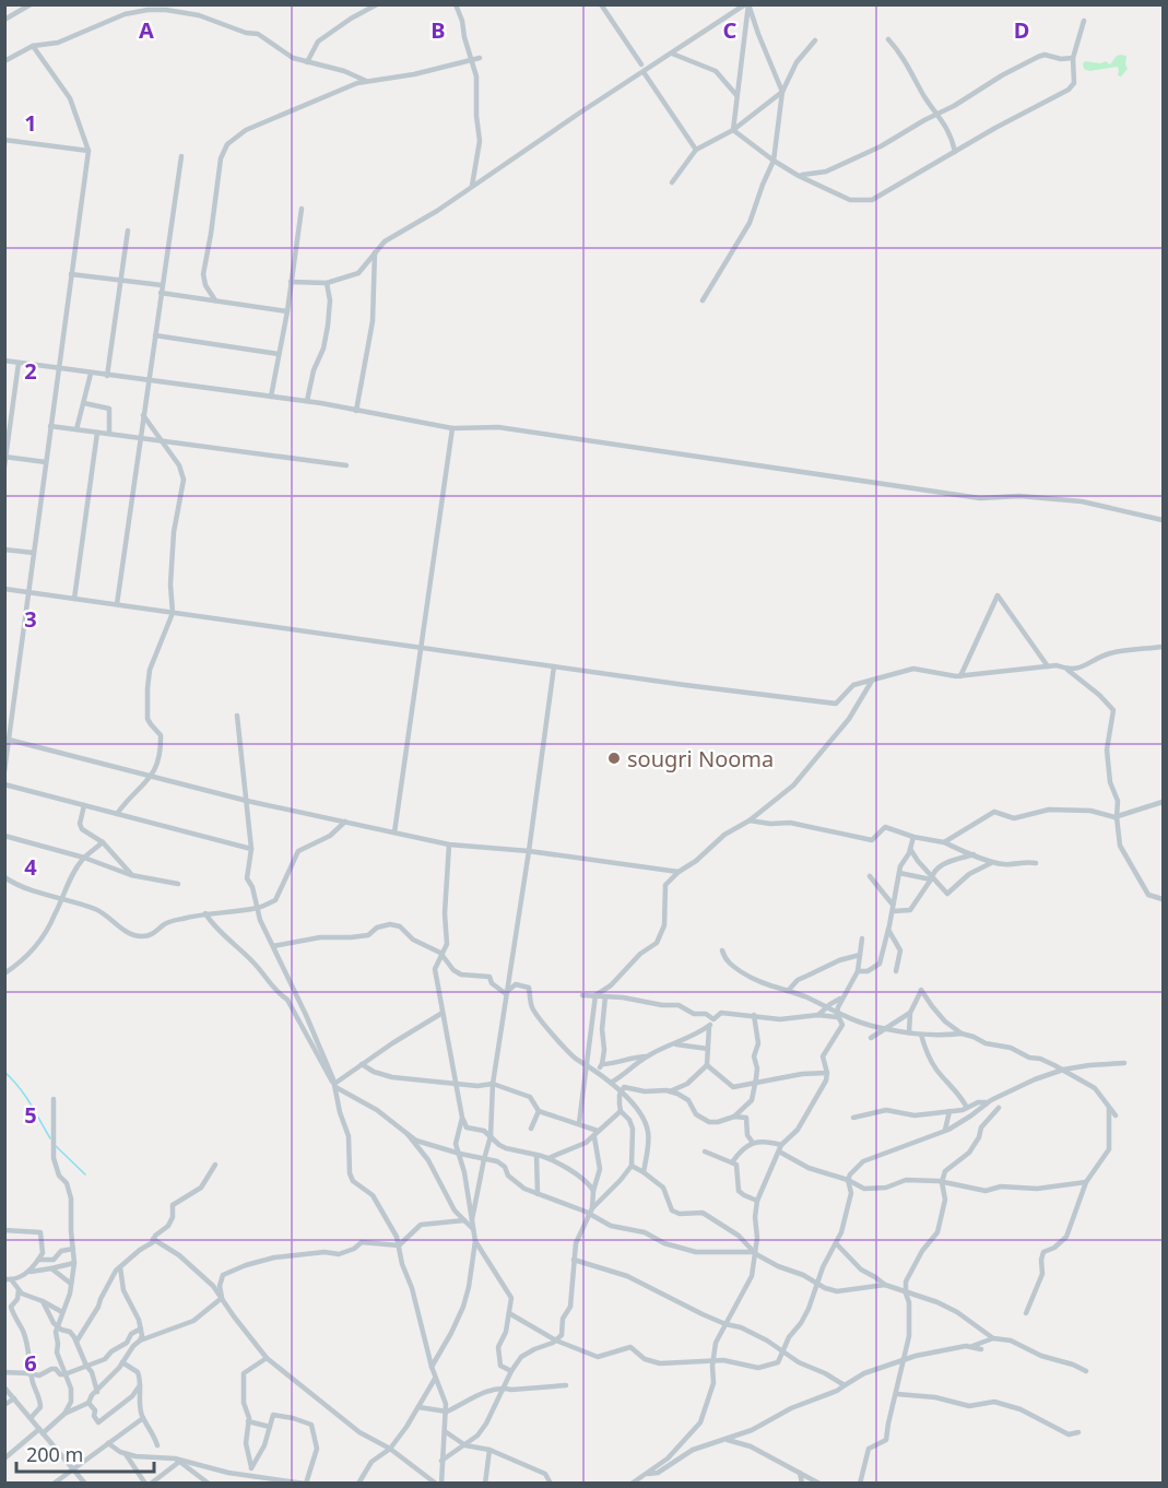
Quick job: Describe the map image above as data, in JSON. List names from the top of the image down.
{
  "places": ["sougri Nooma"],
  "scale_bar": "200 m",
  "grid": {
    "columns": [
      "A",
      "B",
      "C",
      "D"
    ],
    "rows": [
      "1",
      "2",
      "3",
      "4",
      "5",
      "6"
    ]
  }
}
